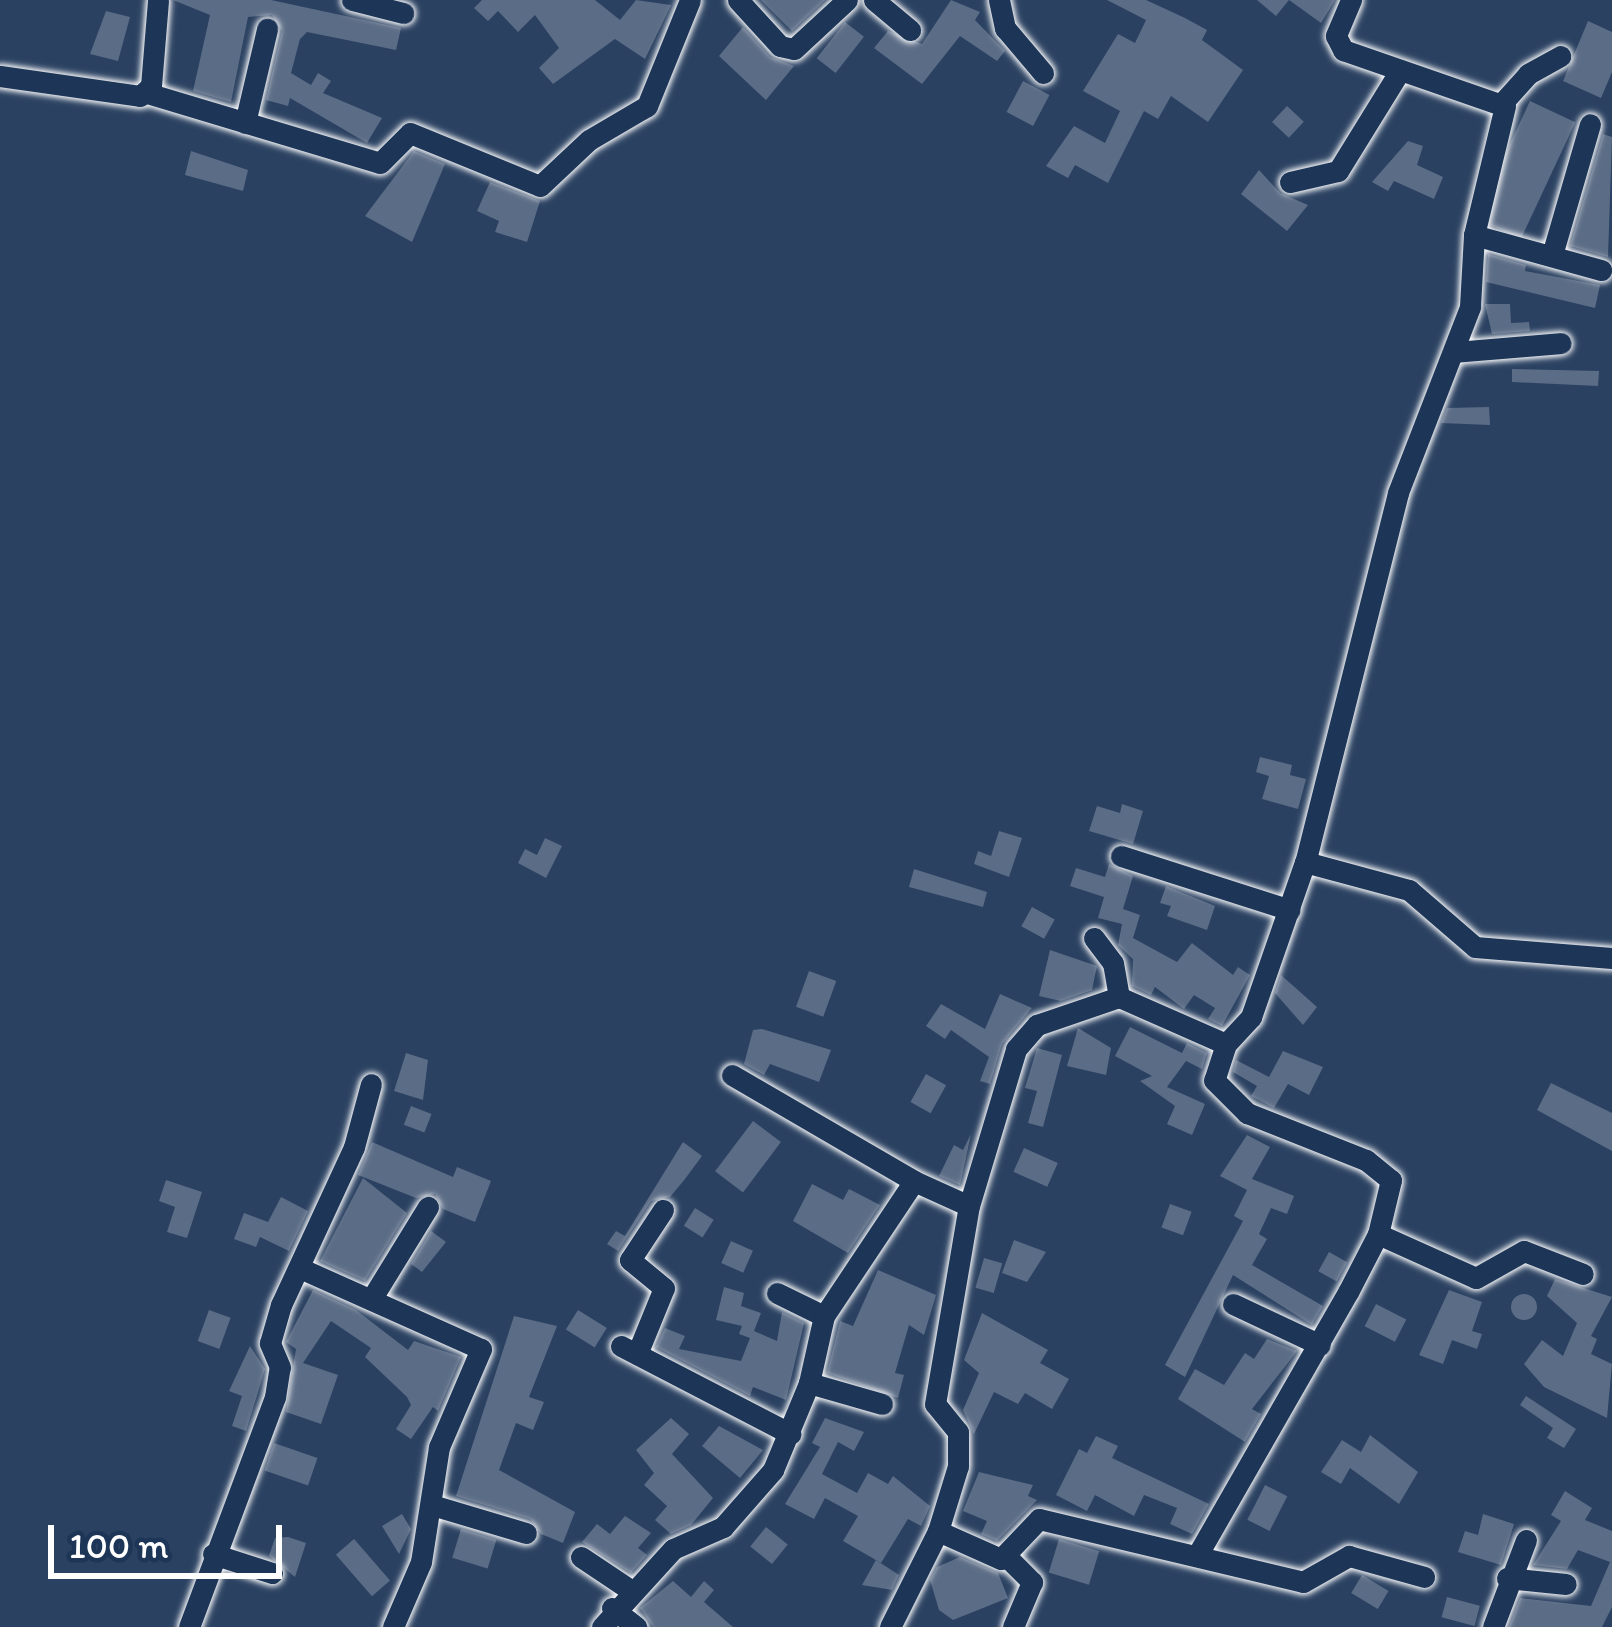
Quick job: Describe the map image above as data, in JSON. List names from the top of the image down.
{
  "scale_bar": "100 m"
}
